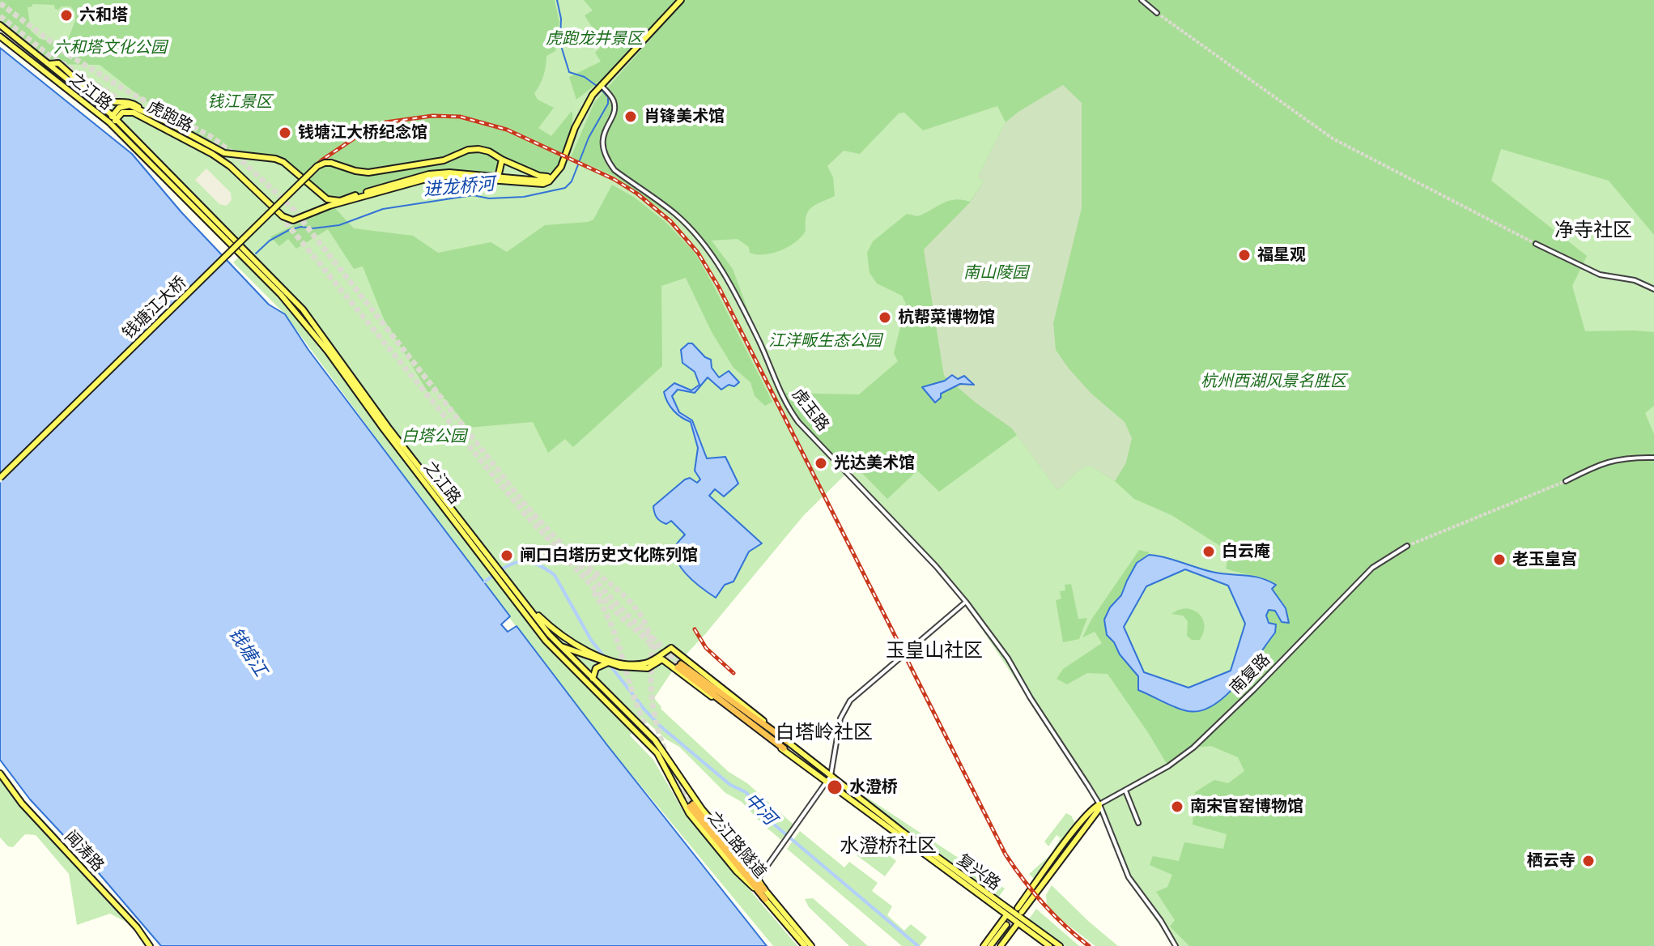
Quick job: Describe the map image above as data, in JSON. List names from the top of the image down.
{
  "streets": {
    "highway": ["之江路隧道"],
    "main road": [
      "之江路",
      "虎跑路",
      "钱塘江大桥",
      "南复路",
      "闻涛路",
      "复兴路"
    ],
    "street": ["虎玉路"]
  },
  "crossings": [
    ["之江路", "虎跑路"],
    ["之江路", "之江路隧道"],
    ["虎玉路", "南复路"]
  ],
  "districts": [
    "净寺社区",
    "玉皇山社区",
    "白塔岭社区",
    "水澄桥社区"
  ],
  "water": ["进龙桥河", "钱塘江", "中河"],
  "parks": [
    "虎跑龙井景区",
    "六和塔文化公园",
    "钱江景区",
    "南山陵园",
    "江洋畈生态公园",
    "杭州西湖风景名胜区",
    "白塔公园"
  ],
  "places": [
    "六和塔",
    "肖锋美术馆",
    "钱塘江大桥纪念馆",
    "福星观",
    "杭帮菜博物馆",
    "光达美术馆",
    "白云庵",
    "闸口白塔历史文化陈列馆",
    "老玉皇宫",
    "水澄桥",
    "南宋官窑博物馆",
    "栖云寺"
  ]
}
